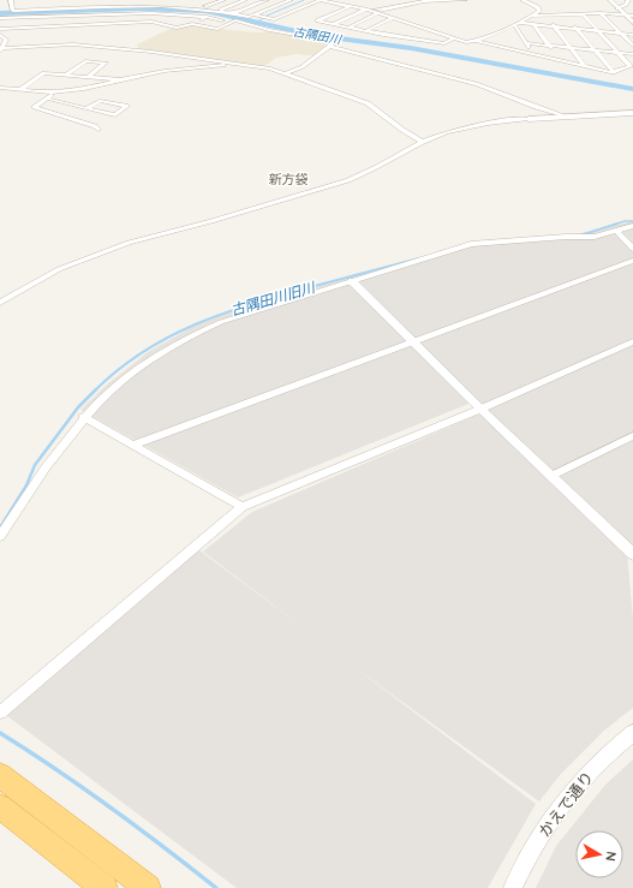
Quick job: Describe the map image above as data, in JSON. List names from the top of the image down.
{
  "streets": {
    "street": ["かえで通り"]
  },
  "districts": ["新方袋"],
  "water": ["古隅田川", "古隅田川旧川"],
  "north": "right"
}
